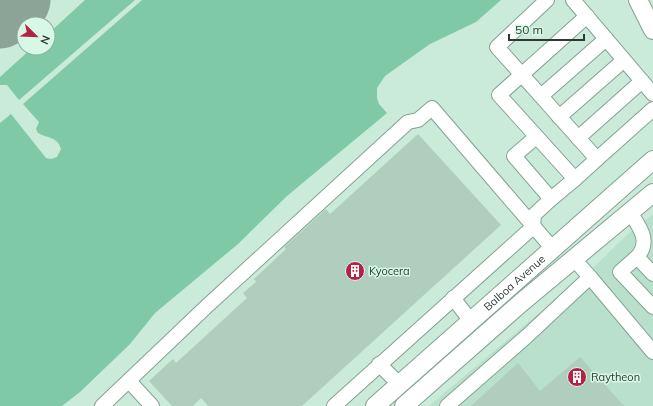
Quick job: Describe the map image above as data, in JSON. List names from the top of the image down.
{
  "streets": {
    "main road": ["Balboa Avenue"]
  },
  "places": {
    "building": ["Kyocera", "Raytheon"]
  },
  "scale_bar": "50 m",
  "north": "bottom right"
}
